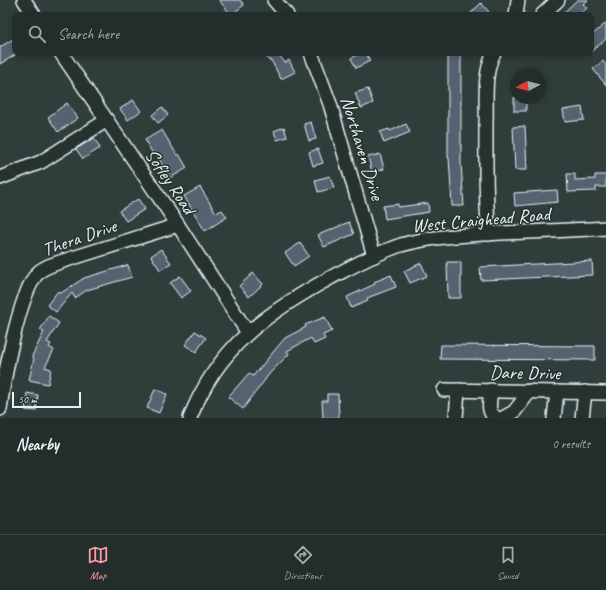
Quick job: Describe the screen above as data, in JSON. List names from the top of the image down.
{
  "streets": {
    "street": [
      "Northaven Drive",
      "Sofley Road",
      "West Craighead Road",
      "Thera Drive",
      "Dare Drive"
    ]
  },
  "crossings": [
    ["Northaven Drive", "West Craighead Road"],
    ["Sofley Road", "West Craighead Road"],
    ["Sofley Road", "Thera Drive"]
  ],
  "scale_bar": "50 m",
  "north": "left",
  "page": {
    "search": "Search here",
    "scale": "50 m",
    "heading": ["Nearby", "0 results"],
    "nav": ["Map", "Directions", "Saved"]
  }
}
